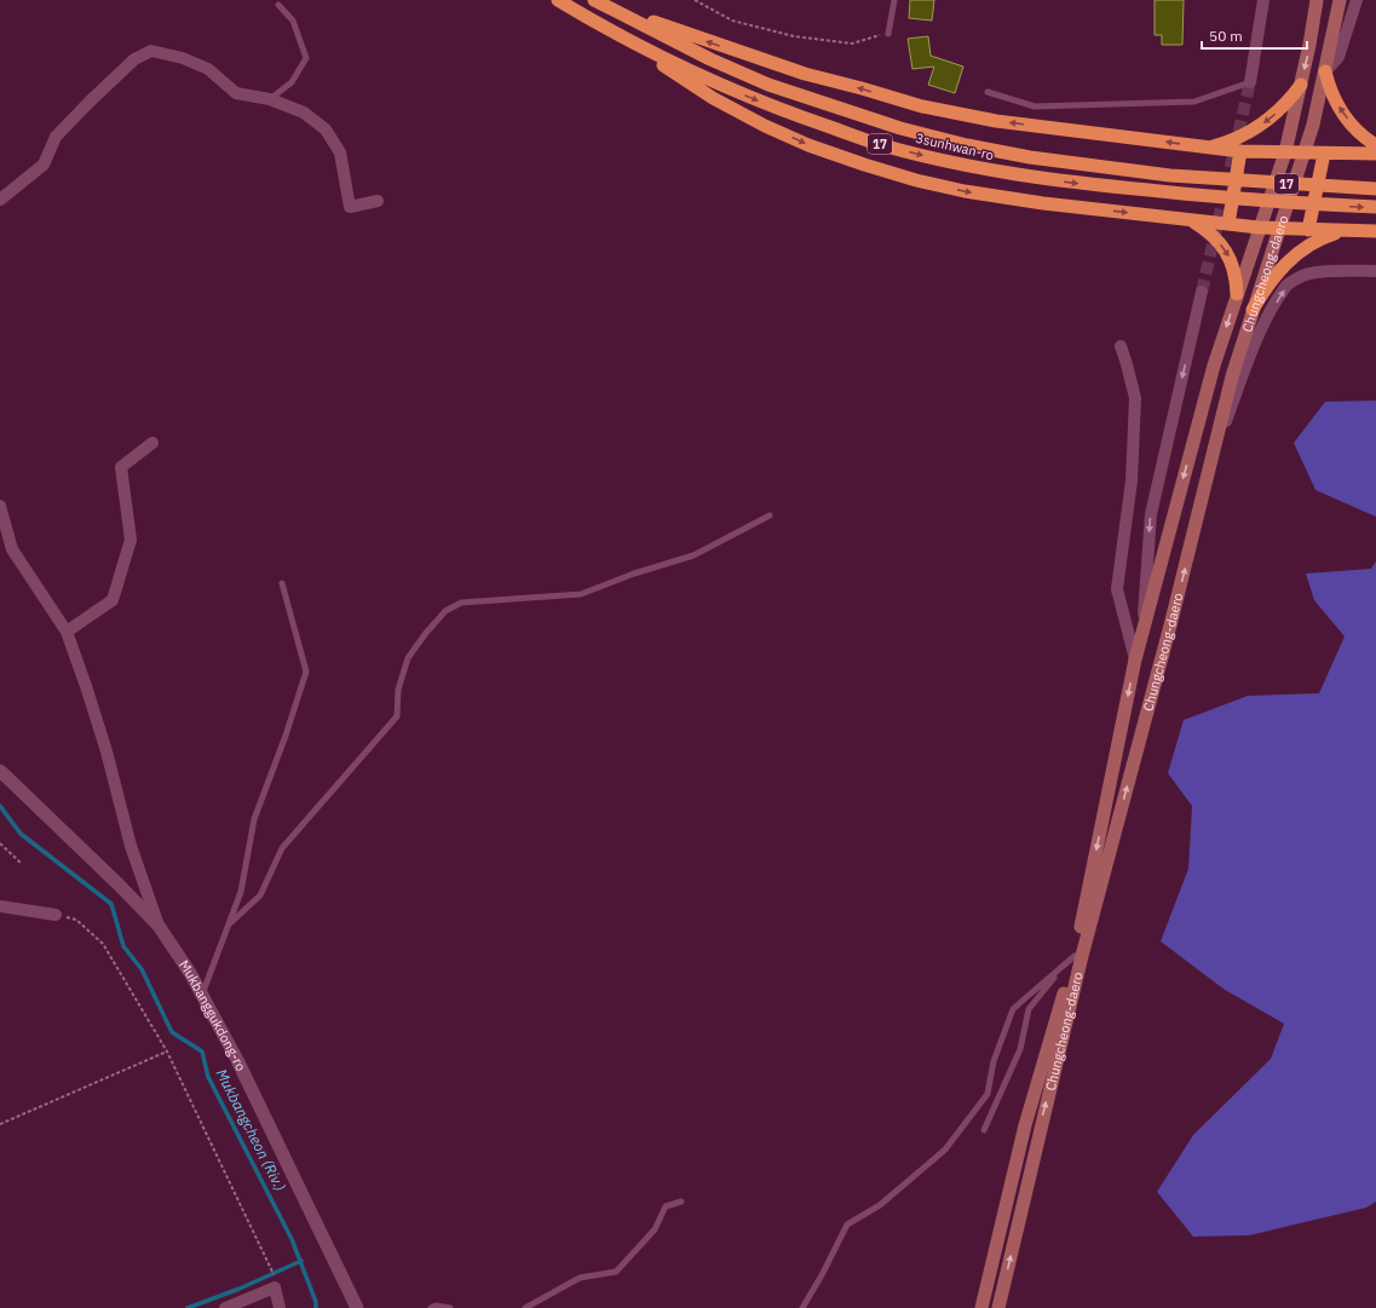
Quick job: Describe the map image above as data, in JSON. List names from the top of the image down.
{
  "streets": {
    "highway": ["17", "3sunhwan-ro"],
    "main road": ["Chungcheong-daero"],
    "street": ["Mukbanggukdong-ro"]
  },
  "water": ["Mukbangcheon (Riv.)"],
  "scale_bar": "50 m"
}
